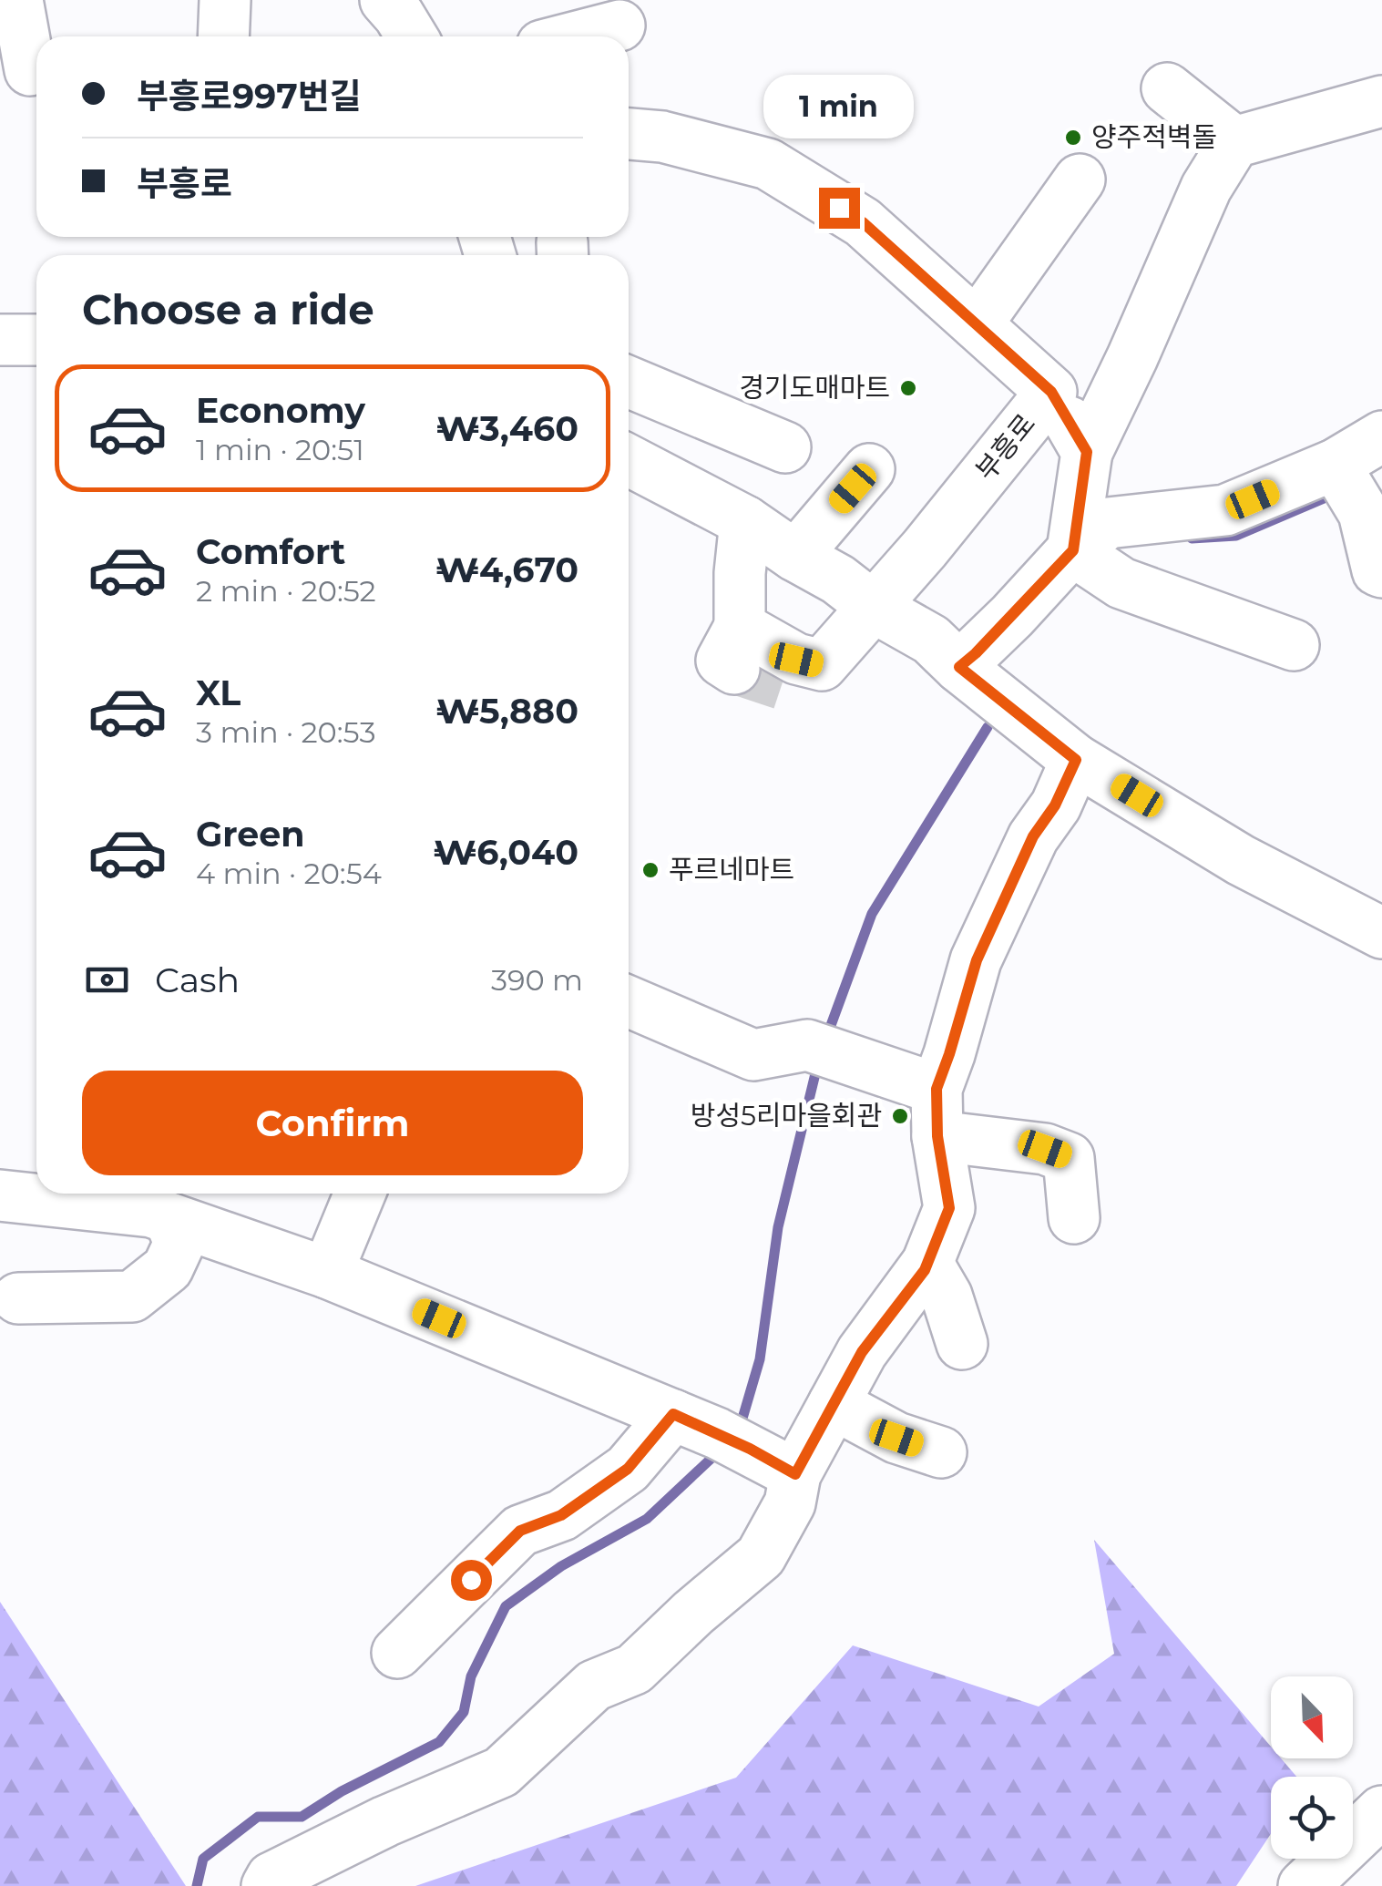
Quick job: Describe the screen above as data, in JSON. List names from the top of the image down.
{
  "streets": {
    "street": ["부흥로"]
  },
  "places": [
    "양주적벽돌",
    "경기도매마트",
    "푸르네마트",
    "방성5리마을회관"
  ],
  "north": "bottom right",
  "page": {
    "banner": ["부흥로997번길", "부흥로"],
    "bubble": "1 min",
    "heading": "Choose a ride",
    "list": [
      {
        "name": "Economy",
        "note": "1 min · 20:51",
        "value": "₩3,460"
      },
      {
        "name": "Comfort",
        "note": "2 min · 20:52",
        "value": "₩4,670"
      },
      {
        "name": "XL",
        "note": "3 min · 20:53",
        "value": "₩5,880"
      },
      {
        "name": "Green",
        "note": "4 min · 20:54",
        "value": "₩6,040"
      }
    ],
    "pay": ["Cash", "390 m"],
    "buttons": "Confirm"
  }
}
